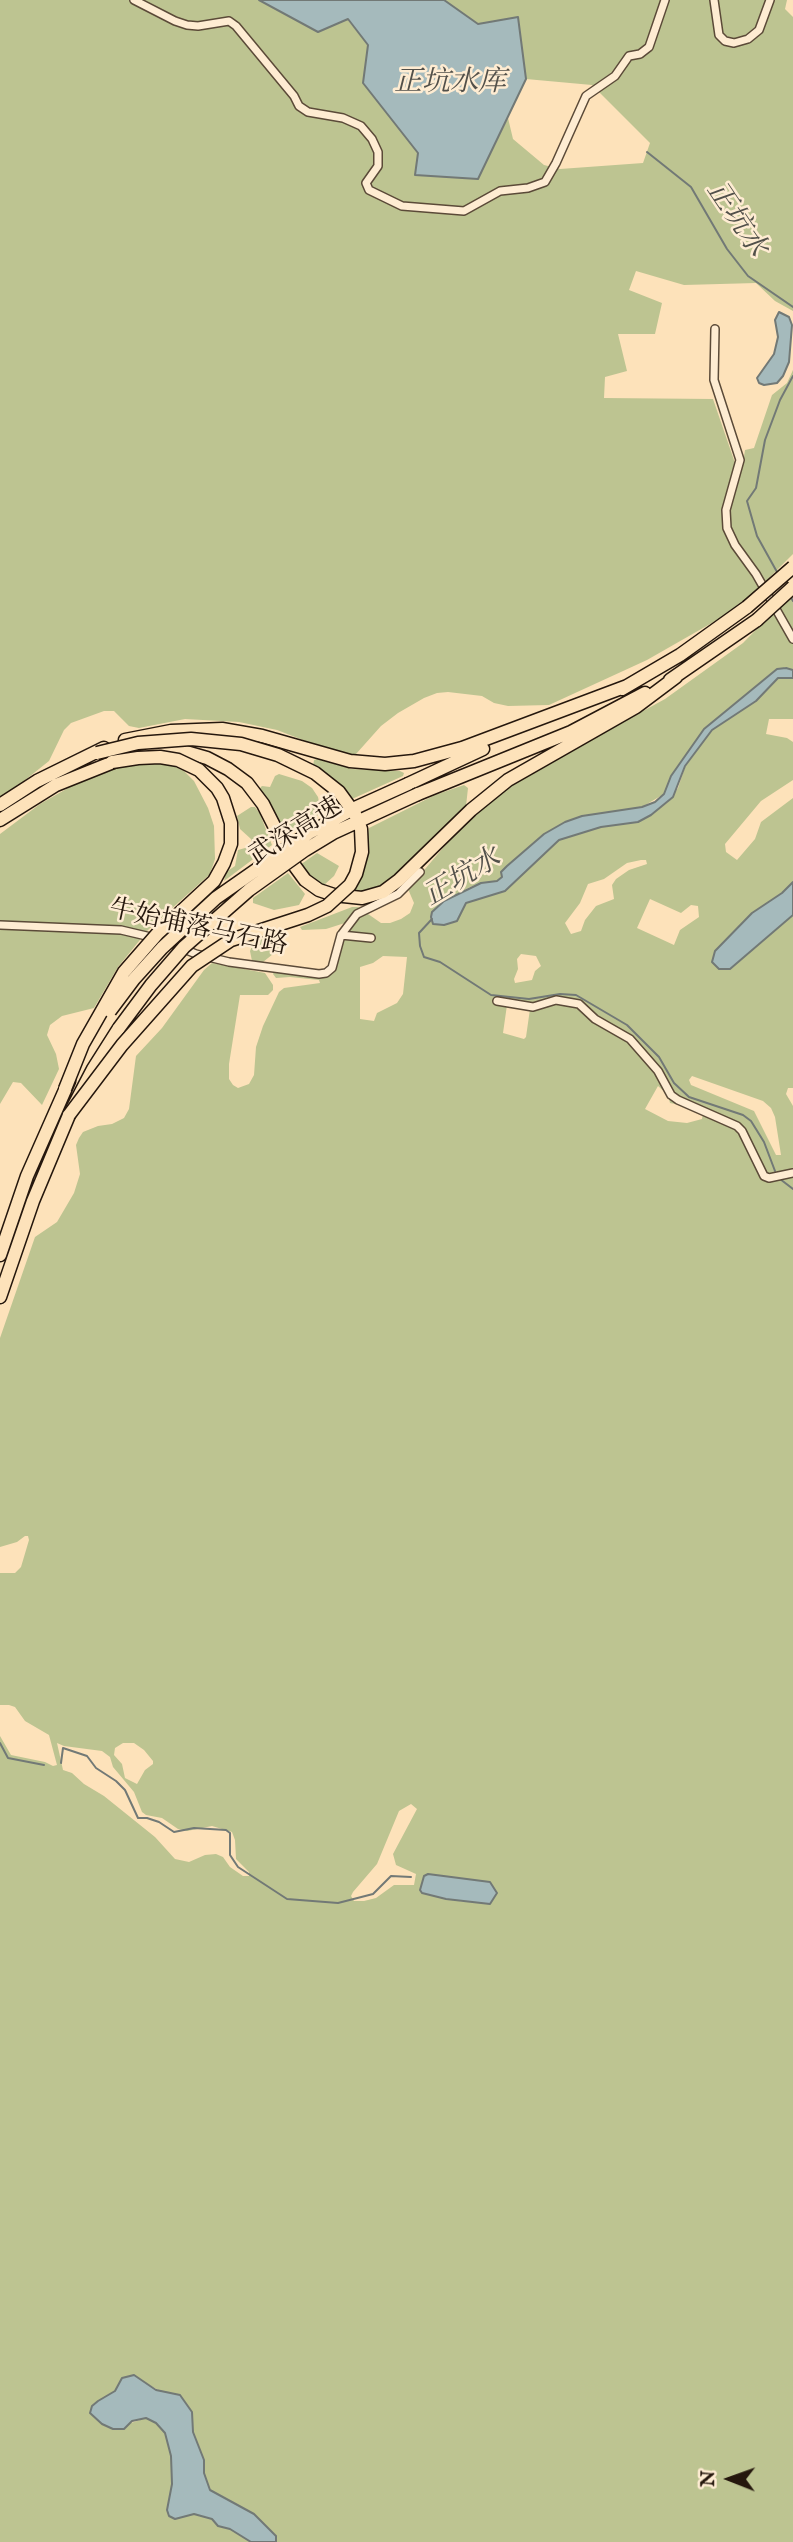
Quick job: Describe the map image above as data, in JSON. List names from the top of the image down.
{
  "streets": {
    "highway": ["武深高速"],
    "street": ["牛始埔落马石路"]
  },
  "water": ["正坑水库", "正坑水"],
  "north": "left"
}
